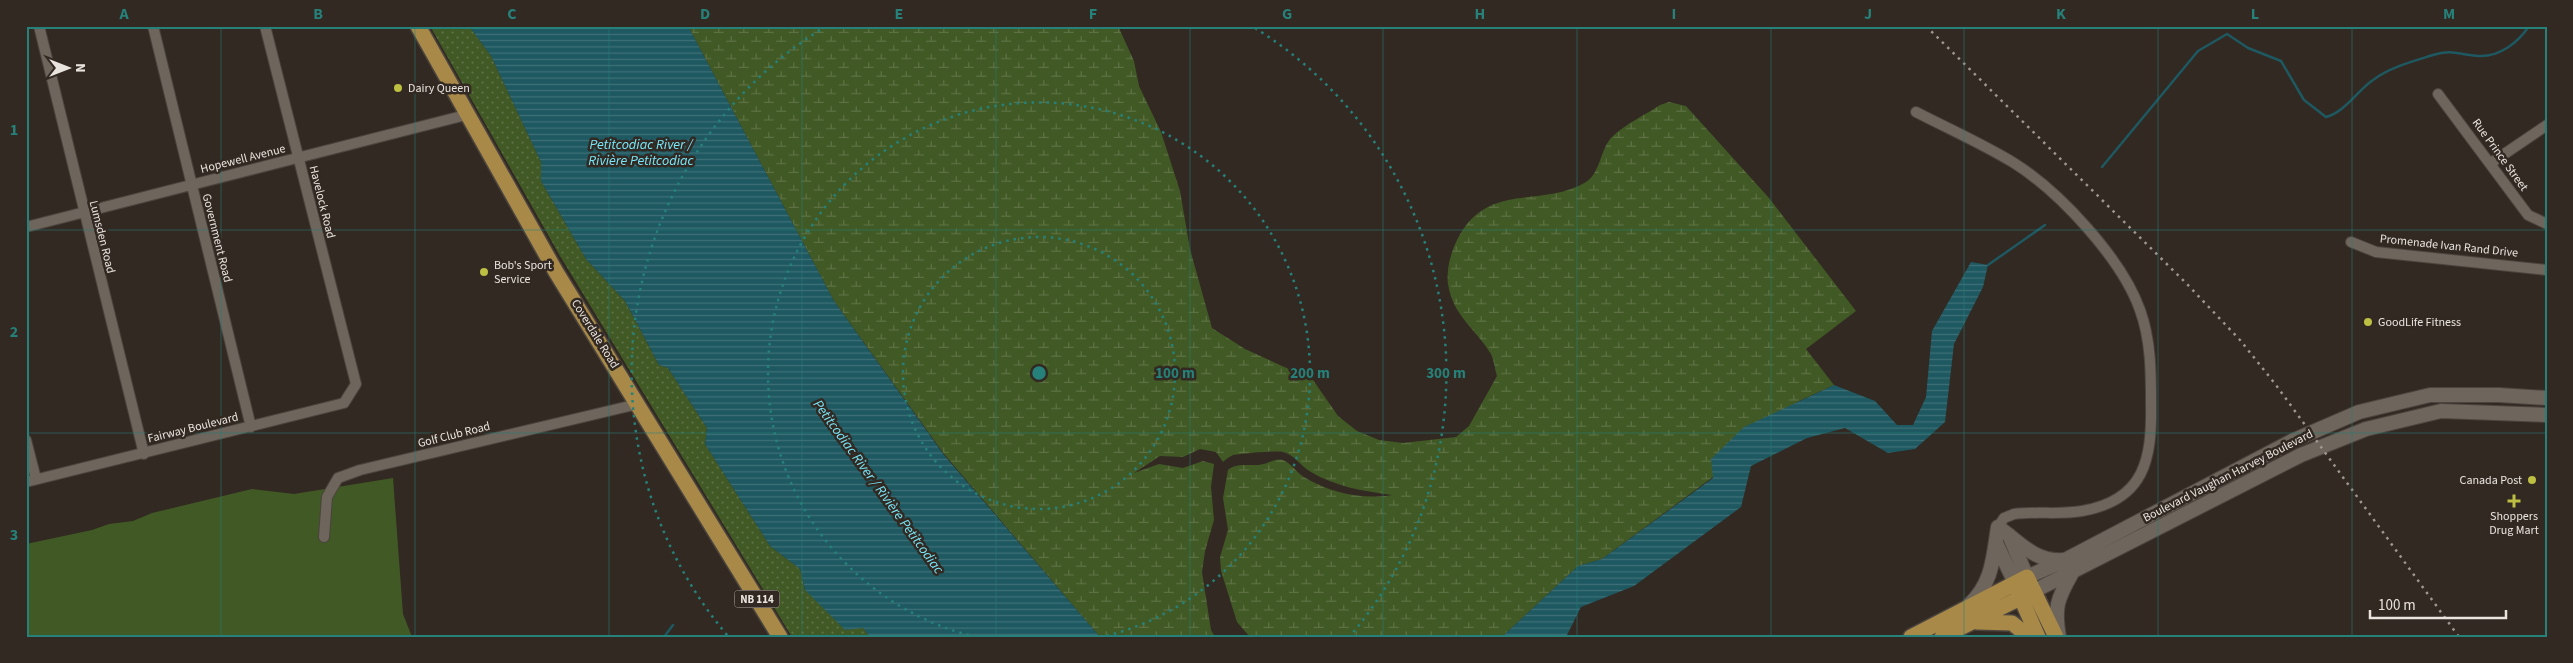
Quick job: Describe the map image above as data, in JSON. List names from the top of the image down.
{
  "streets": {
    "main road": ["Coverdale Road", "Boulevard Vaughan Harvey Boulevard", "NB 114"],
    "street": [
      "Rue Prince Street",
      "Hopewell Avenue",
      "Havelock Road",
      "Lumsden Road",
      "Government Road",
      "Promenade Ivan Rand Drive",
      "Fairway Boulevard",
      "Golf Club Road"
    ]
  },
  "crossings": [
    ["Hopewell Avenue", "Havelock Road"],
    ["Hopewell Avenue", "Lumsden Road"],
    ["Hopewell Avenue", "Government Road"],
    ["Hopewell Avenue", "Coverdale Road"],
    ["Havelock Road", "Fairway Boulevard"],
    ["Lumsden Road", "Fairway Boulevard"],
    ["Government Road", "Fairway Boulevard"],
    ["Coverdale Road", "Golf Club Road"]
  ],
  "water": ["Petitcodiac River / Rivière Petitcodiac"],
  "places": {
    "other": [
      "Dairy Queen",
      "Bob's Sport Service",
      "GoodLife Fitness",
      "Canada Post"
    ],
    "health": ["Shoppers Drug Mart"]
  },
  "scale_bar": "100 m",
  "north": "right",
  "grid": {
    "columns": [
      "A",
      "B",
      "C",
      "D",
      "E",
      "F",
      "G",
      "H",
      "I",
      "J",
      "K",
      "L",
      "M"
    ],
    "rows": ["1", "2", "3"]
  },
  "rings": ["100 m", "200 m", "300 m"]
}
